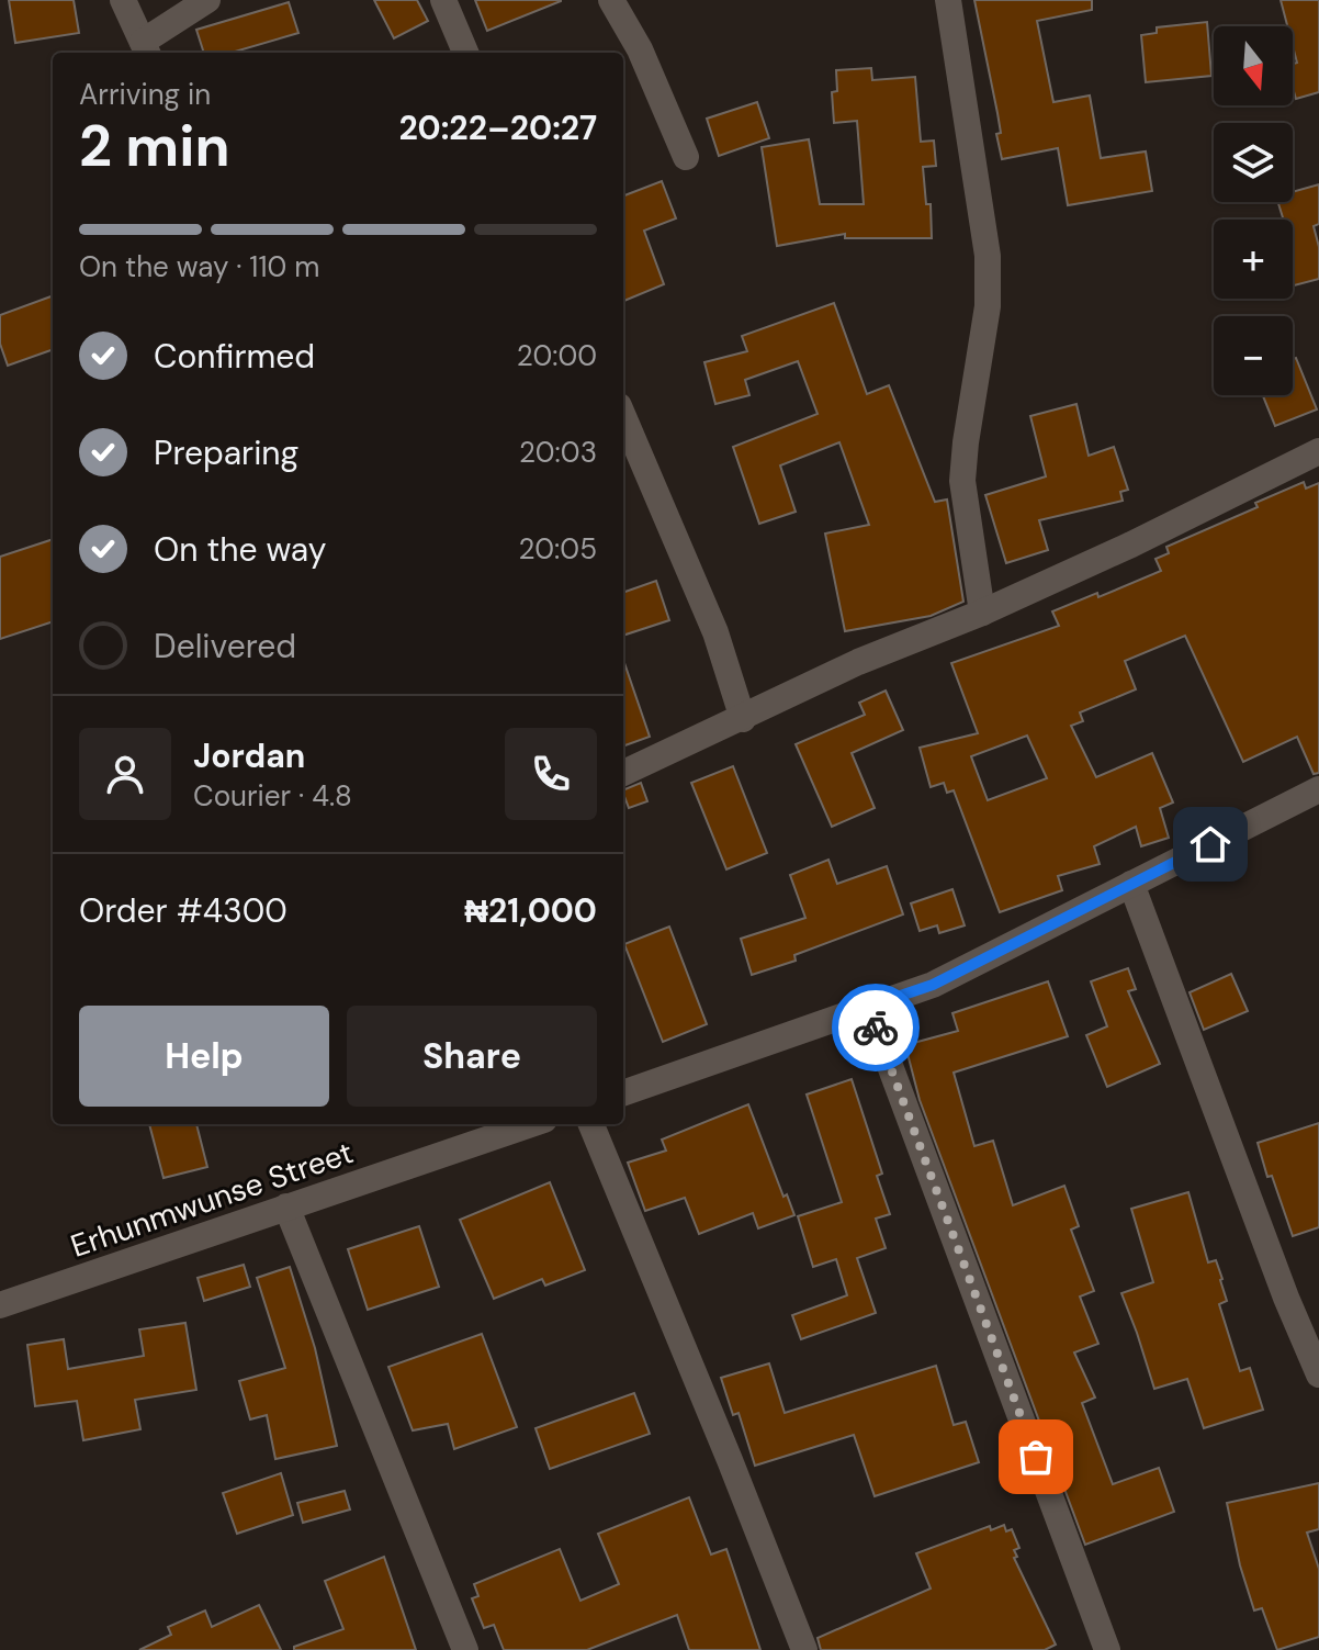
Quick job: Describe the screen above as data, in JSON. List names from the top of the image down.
{
  "streets": {
    "street": ["Erhunmwunse Street"]
  },
  "north": "bottom",
  "page": {
    "map_buttons": ["+", "−"],
    "heading": ["2 min", "Arriving in", "20:22–20:27"],
    "panel": [
      "Jordan",
      "Courier · 4.8",
      "Order #4300",
      "₦21,000"
    ],
    "bar": "On the way · 110 m",
    "list": [
      ["Confirmed", "20:00"],
      ["Preparing", "20:03"],
      ["On the way", "20:05"],
      "Delivered"
    ],
    "buttons": ["Help", "Share"]
  }
}
